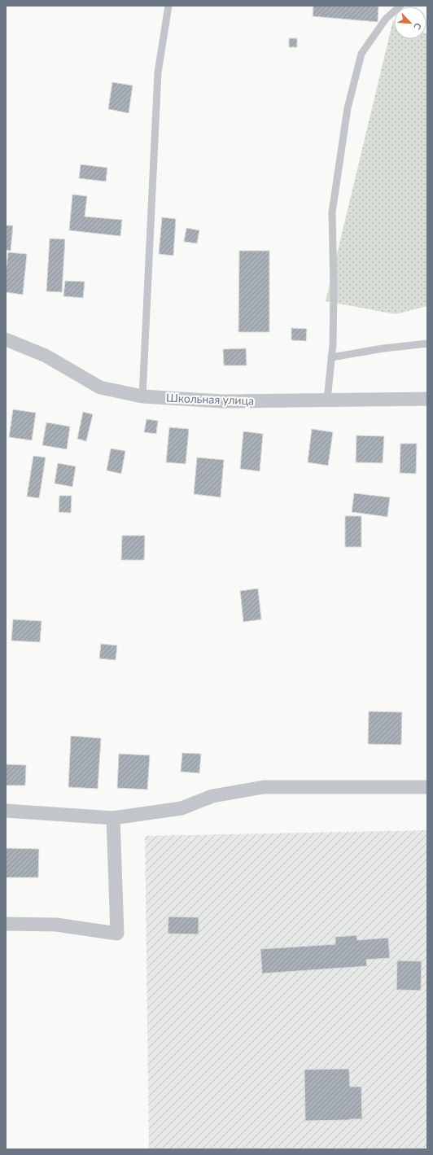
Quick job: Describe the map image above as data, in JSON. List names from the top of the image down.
{
  "streets": {
    "street": ["Школьная улица"]
  },
  "north": "bottom right"
}
